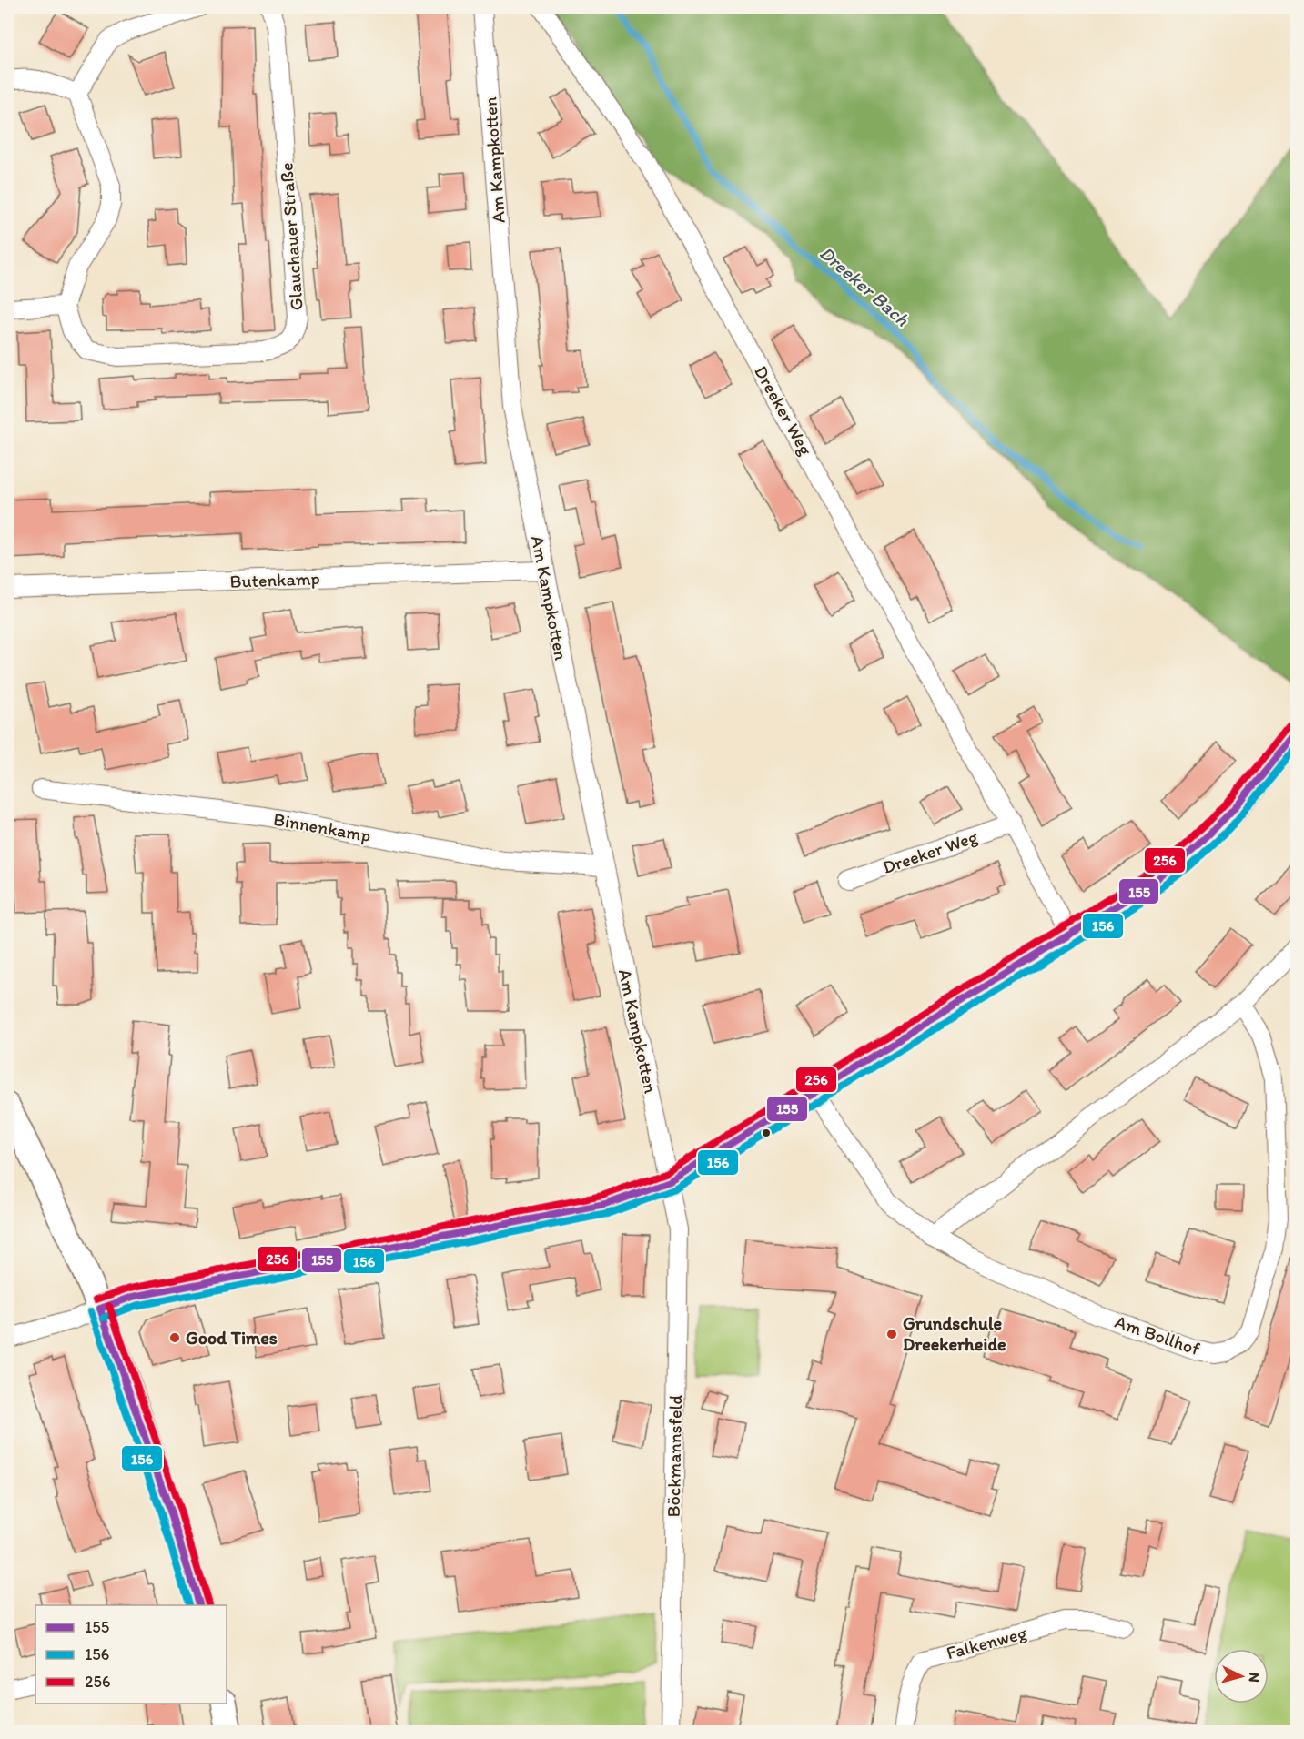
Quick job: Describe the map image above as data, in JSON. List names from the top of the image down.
{
  "streets": {
    "street": [
      "Am Kampkotten",
      "Glauchauer Straße",
      "Dreeker Weg",
      "Butenkamp",
      "Binnenkamp",
      "Am Bollhof",
      "Böckmannsfeld",
      "Falkenweg"
    ]
  },
  "crossings": [
    ["Am Kampkotten", "Butenkamp"],
    ["Am Kampkotten", "Binnenkamp"],
    ["Am Kampkotten", "Böckmannsfeld"]
  ],
  "water": ["Dreeker Bach"],
  "places": ["Grundschule Dreekerheide", "Good Times"],
  "lines": ["transit line 256", "transit line 155", "transit line 156"],
  "legend": ["155", "156", "256"],
  "north": "right"
}
